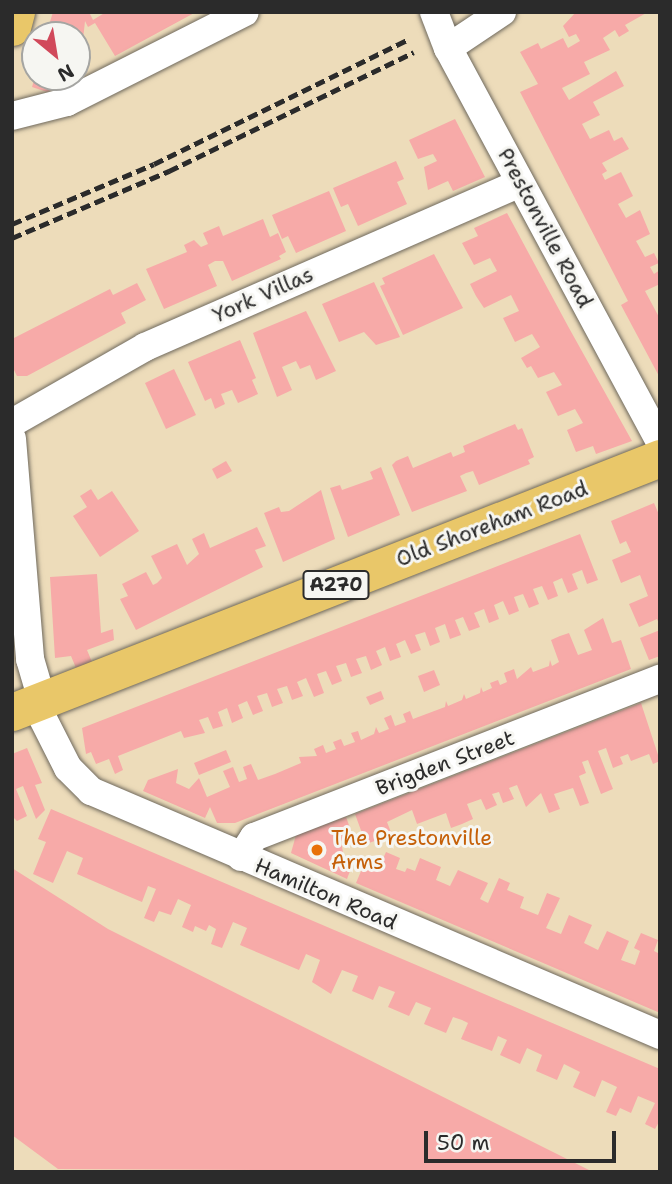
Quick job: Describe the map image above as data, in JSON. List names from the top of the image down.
{
  "streets": {
    "main road": ["Old Shoreham Road", "A270"],
    "street": [
      "Prestonville Road",
      "York Villas",
      "Brigden Street",
      "Hamilton Road"
    ]
  },
  "crossings": [
    ["Prestonville Road", "York Villas"],
    ["Old Shoreham Road", "Hamilton Road"],
    ["Brigden Street", "Hamilton Road"]
  ],
  "places": ["The Prestonville Arms"],
  "scale_bar": "50 m",
  "north": "bottom right"
}
